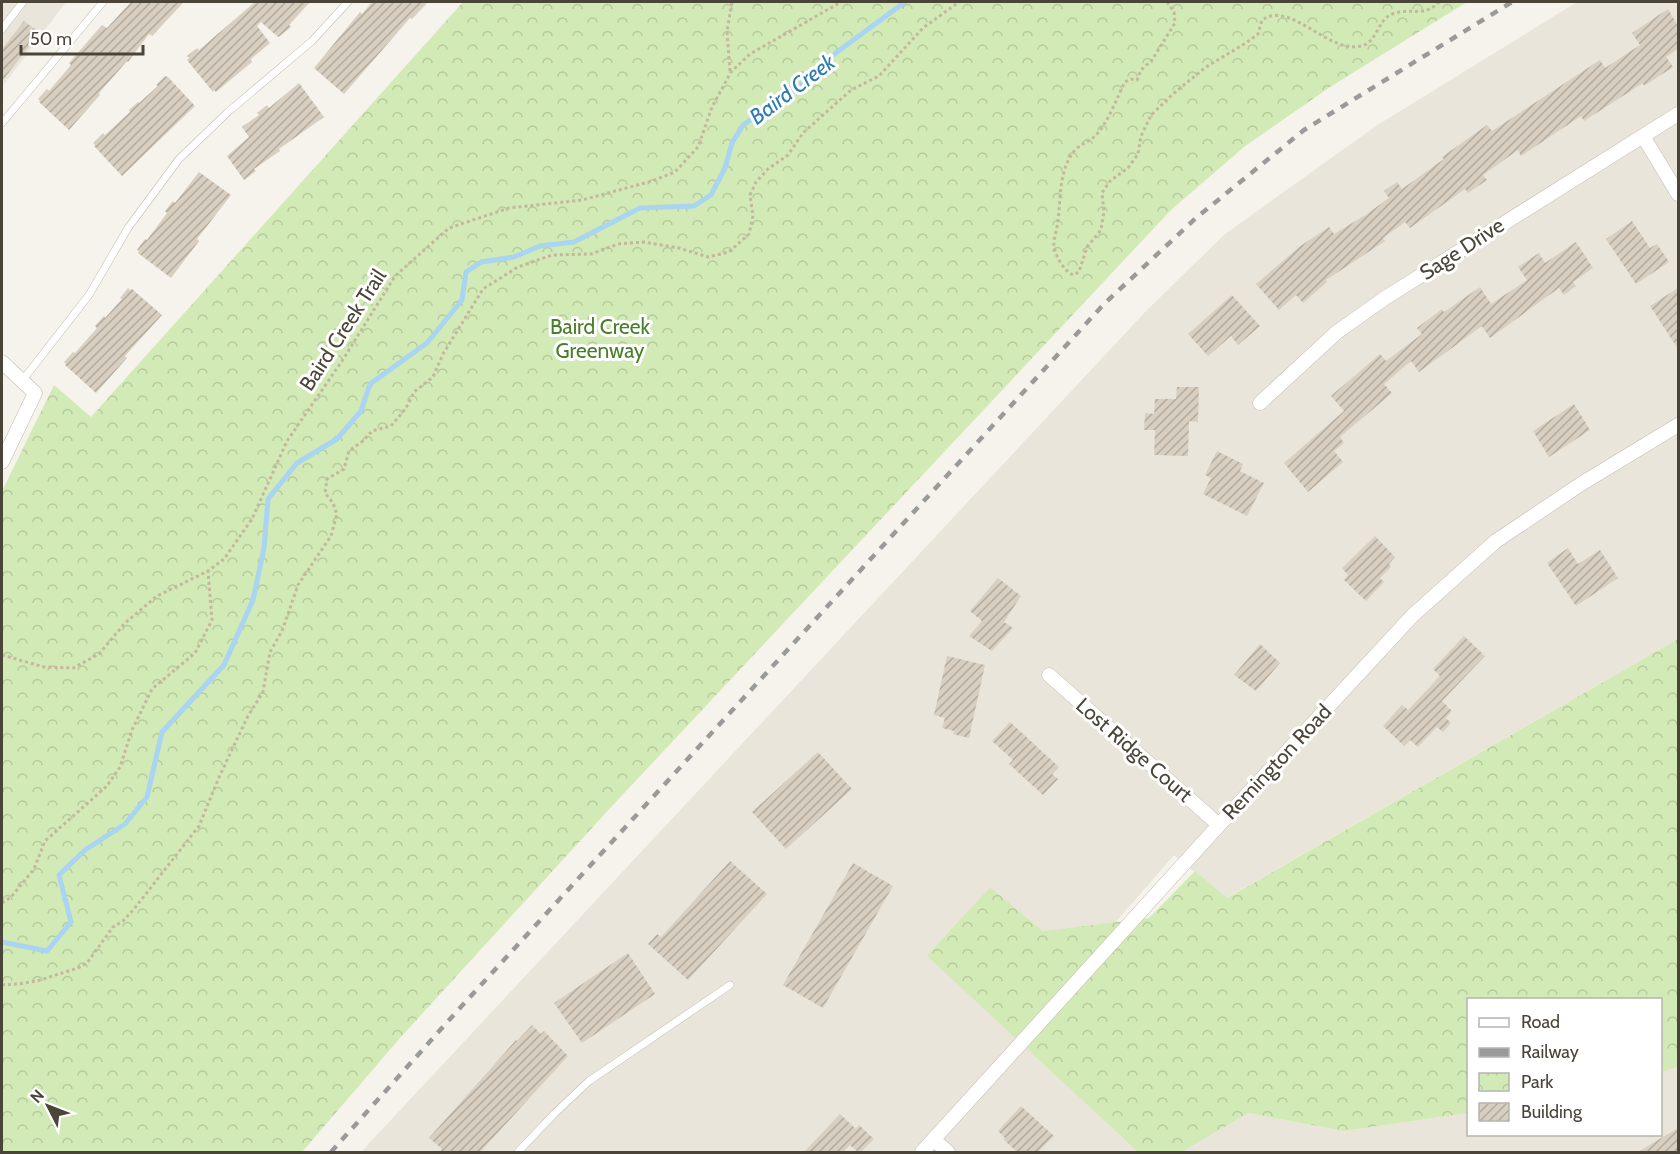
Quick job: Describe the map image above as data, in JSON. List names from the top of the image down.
{
  "streets": {
    "street": ["Sage Drive", "Lost Ridge Court", "Remington Road"],
    "path": ["Baird Creek Trail"]
  },
  "crossings": [
    ["Lost Ridge Court", "Remington Road"]
  ],
  "water": ["Baird Creek"],
  "parks": ["Baird Creek Greenway"],
  "legend": [
    "Road",
    "Railway",
    "Park",
    "Building"
  ],
  "scale_bar": "50 m",
  "north": "top left"
}
